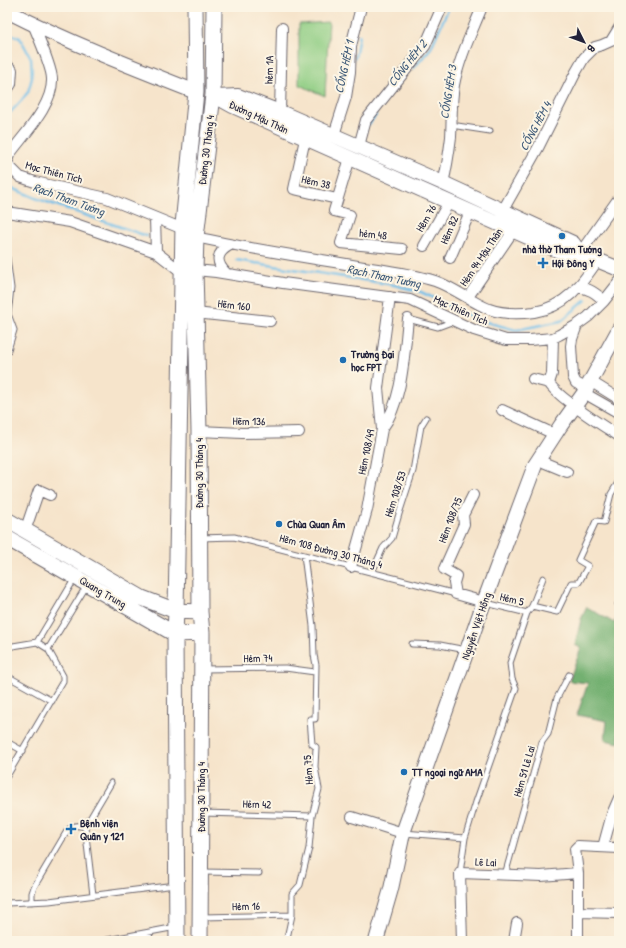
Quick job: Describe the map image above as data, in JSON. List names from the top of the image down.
{
  "streets": {
    "main road": ["Đường 30 Tháng 4", "Quang Trung"],
    "street": [
      "hẻm 1A",
      "Đường Mậu Thân",
      "Mạc Thiên Tích",
      "Hẽm 38",
      "Hẽm 76",
      "Hẽm 82",
      "hẻm 48",
      "Hẻm 94 Mậu Thân",
      "Hẽm 160",
      "Hẽm 136",
      "Hẽm 108/49",
      "Hẽm 108/75",
      "Nguyễn Việt Hồng",
      "Lê Lai"
    ],
    "lane": [
      "Hẻm 108/53",
      "Hẽm 108 Đường 30 Tháng 4",
      "Hẻm 5",
      "Hẻm 74",
      "Hẻm 75",
      "Hẻm 51 Lê Lai",
      "Hẻm 42",
      "Hẻm 16"
    ]
  },
  "crossings": [
    ["hẻm 1A", "Đường Mậu Thân"],
    ["Đường Mậu Thân", "Đường 30 Tháng 4"],
    ["Đường Mậu Thân", "Mạc Thiên Tích"],
    ["Đường Mậu Thân", "Hẽm 38"],
    ["Đường Mậu Thân", "Hẽm 76"],
    ["Đường Mậu Thân", "Hẽm 82"],
    ["Đường Mậu Thân", "Hẻm 94 Mậu Thân"],
    ["Đường 30 Tháng 4", "Mạc Thiên Tích"],
    ["Đường 30 Tháng 4", "Hẽm 160"],
    ["Đường 30 Tháng 4", "Hẽm 136"],
    ["Đường 30 Tháng 4", "Hẽm 108 Đường 30 Tháng 4"],
    ["Đường 30 Tháng 4", "Quang Trung"],
    ["Đường 30 Tháng 4", "Hẻm 74"],
    ["Đường 30 Tháng 4", "Hẻm 42"],
    ["Đường 30 Tháng 4", "Hẻm 16"],
    ["Mạc Thiên Tích", "Hẻm 94 Mậu Thân"],
    ["Hẽm 38", "hẻm 48"],
    ["Hẽm 108/49", "Hẽm 108 Đường 30 Tháng 4"],
    ["Hẻm 108/53", "Hẽm 108 Đường 30 Tháng 4"],
    ["Hẽm 108/75", "Hẽm 108 Đường 30 Tháng 4"],
    ["Hẽm 108 Đường 30 Tháng 4", "Hẻm 75"],
    ["Hẻm 5", "Nguyễn Việt Hồng"],
    ["Hẻm 74", "Hẻm 75"],
    ["Hẻm 75", "Hẻm 42"],
    ["Hẻm 75", "Hẻm 16"],
    ["Hẻm 51 Lê Lai", "Lê Lai"]
  ],
  "water": [
    "CỐNG HẺM 2",
    "CỐNG HẺM 1",
    "CỐNG HẺM 3",
    "CỐNG HẺM 4",
    "Rạch Tham Tướng"
  ],
  "places": {
    "other": [
      "nhà thờ Tham Tướng",
      "Trường Đại học FPT",
      "Chùa Quan Âm",
      "TT ngoại ngữ AMA"
    ],
    "health": ["Hội Đông Y", "Bệnh viện Quân y 121"]
  },
  "north": "bottom right"
}
